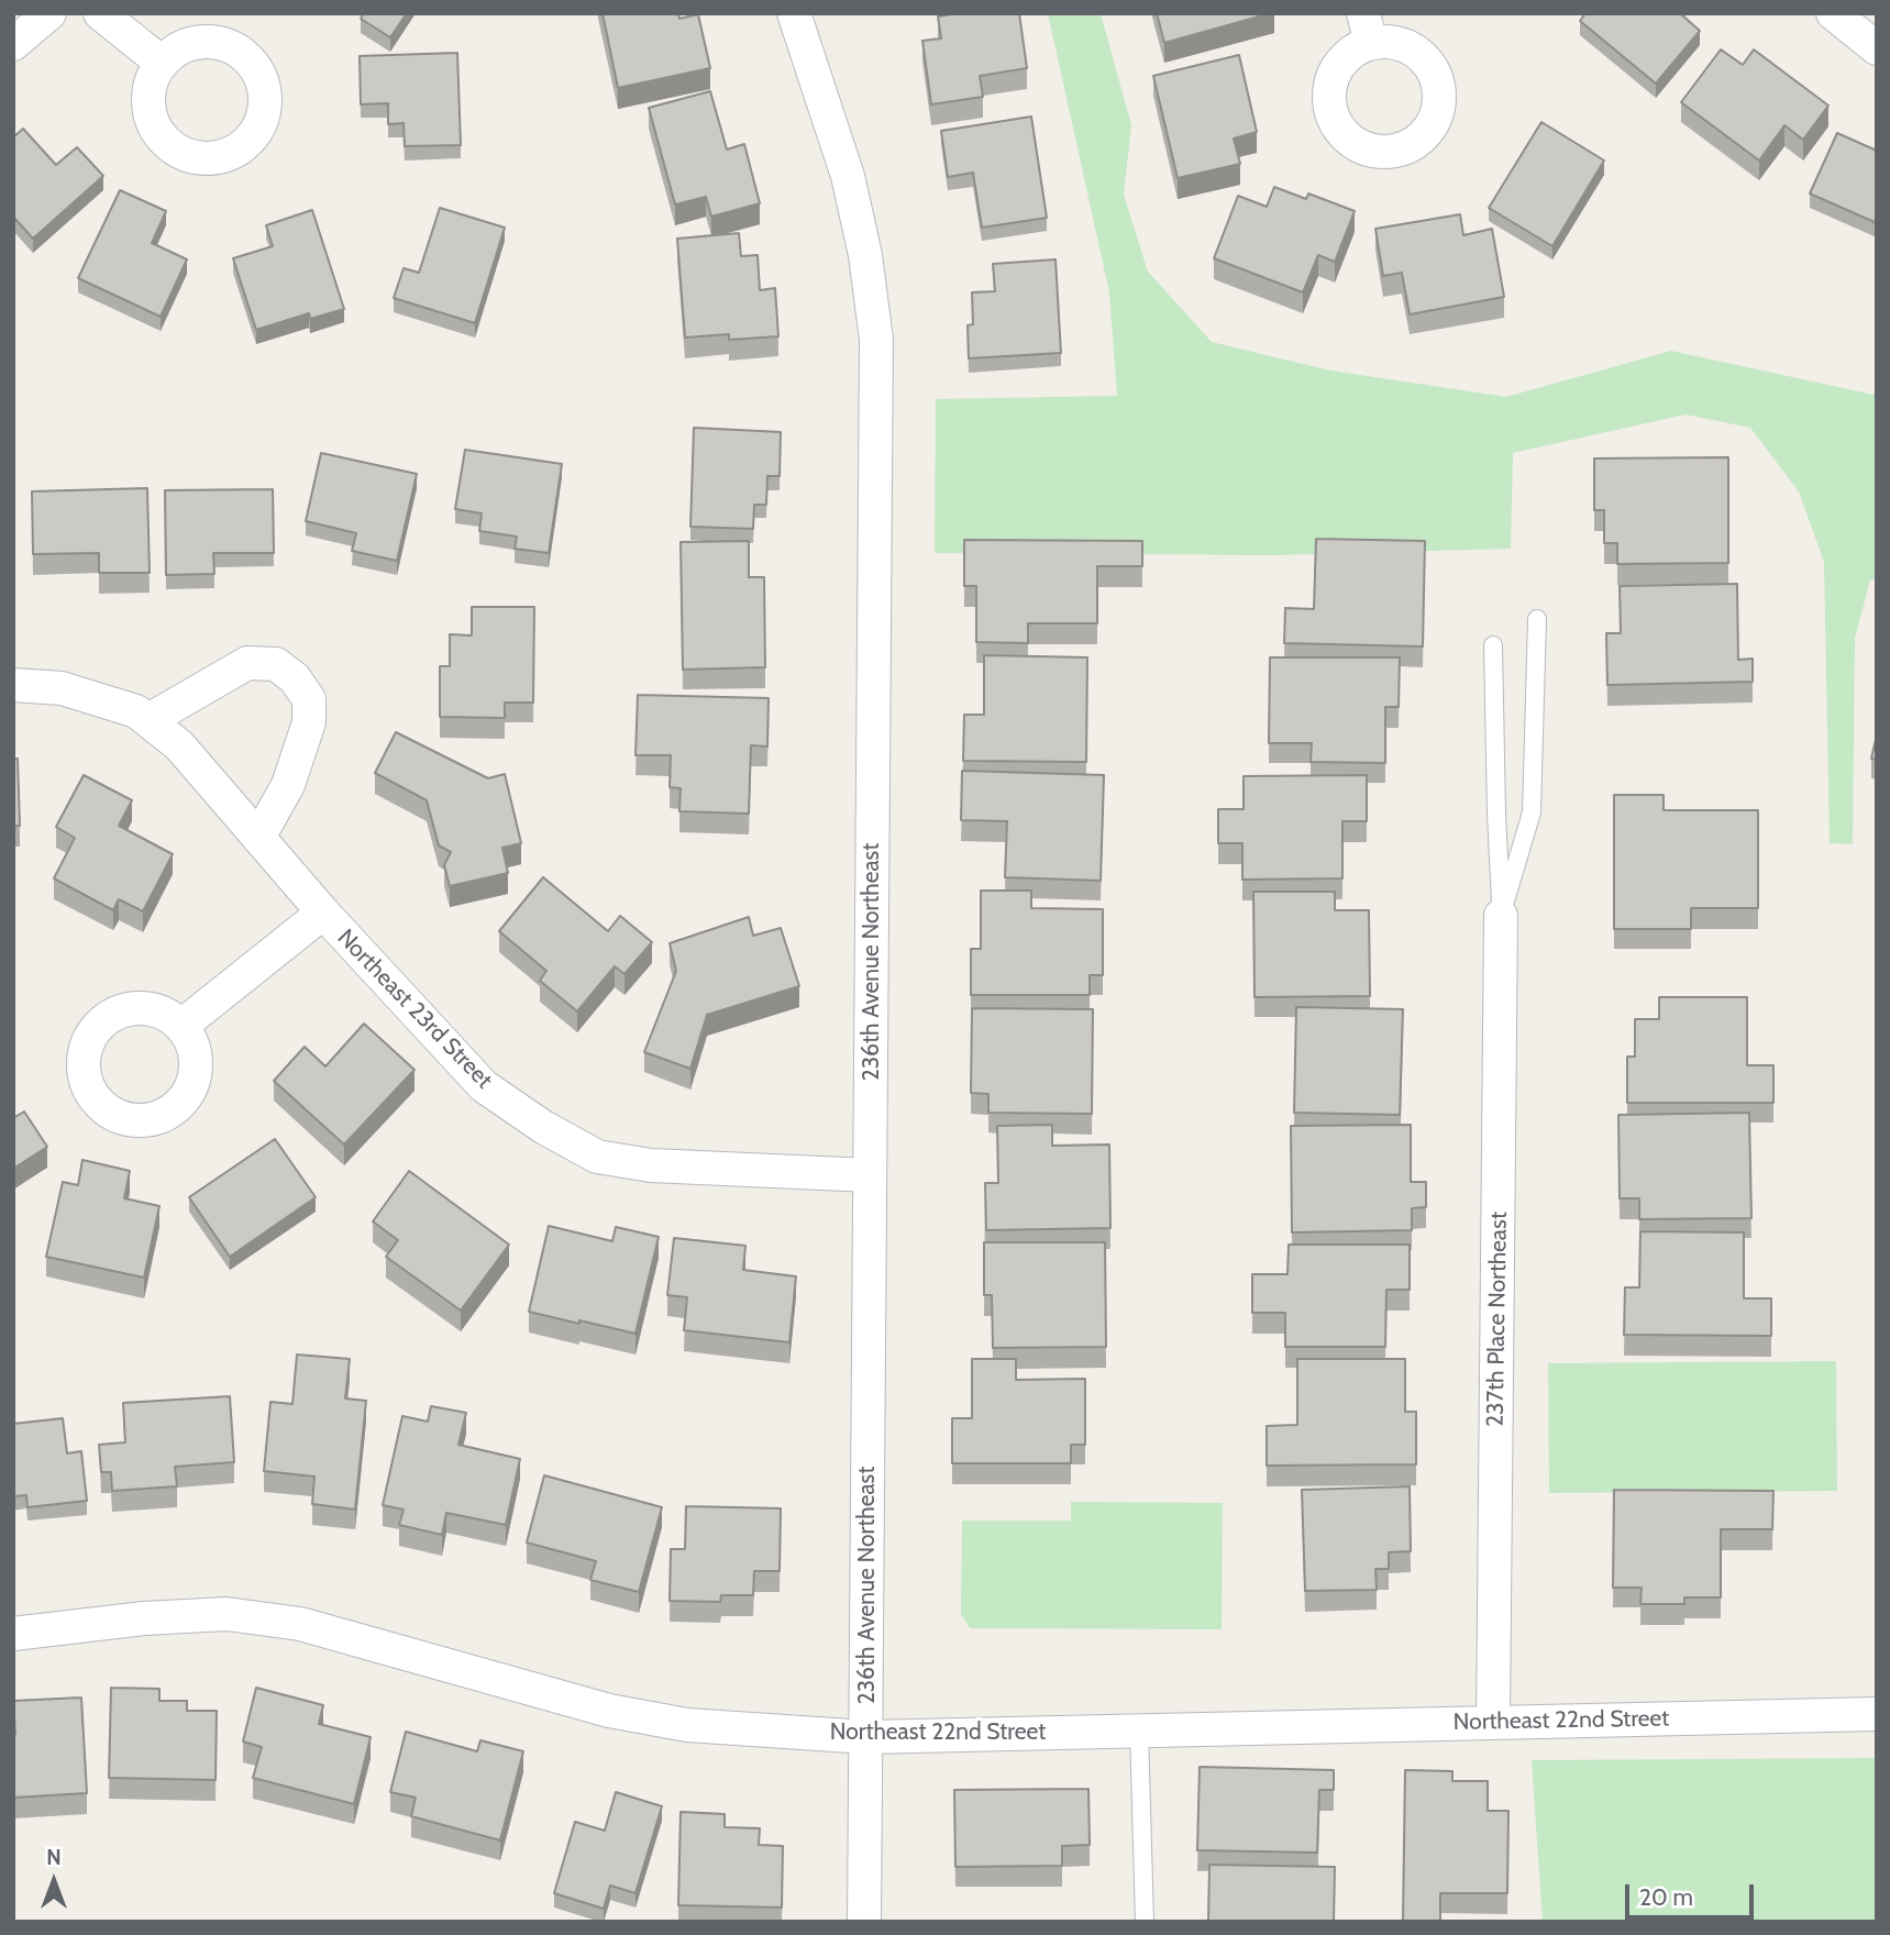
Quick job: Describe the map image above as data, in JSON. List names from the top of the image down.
{
  "streets": {
    "street": [
      "236th Avenue Northeast",
      "Northeast 23rd Street",
      "237th Place Northeast",
      "Northeast 22nd Street"
    ]
  },
  "crossings": [
    ["236th Avenue Northeast", "Northeast 23rd Street"],
    ["236th Avenue Northeast", "Northeast 22nd Street"],
    ["237th Place Northeast", "Northeast 22nd Street"]
  ],
  "scale_bar": "20 m",
  "north": "top"
}
